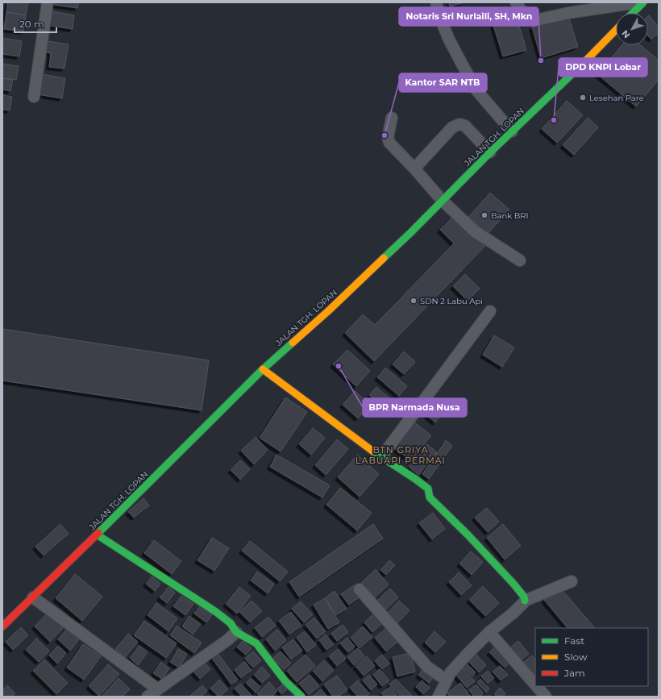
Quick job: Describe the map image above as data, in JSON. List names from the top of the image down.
{
  "streets": {
    "main road": ["JALAN TGH. LOPAN"]
  },
  "districts": ["BTN GRIYA LABUAPI PERMAI"],
  "places": [
    "Notaris Sri Nurlaili, SH, Mkn",
    "Lesehan Pare",
    "DPD KNPI Lobar",
    "Kantor SAR NTB",
    "Bank BRI",
    "SDN 2 Labu Api",
    "BPR Narmada Nusa"
  ],
  "legend": ["Fast", "Slow", "Jam"],
  "scale_bar": "20 m",
  "north": "bottom left"
}
